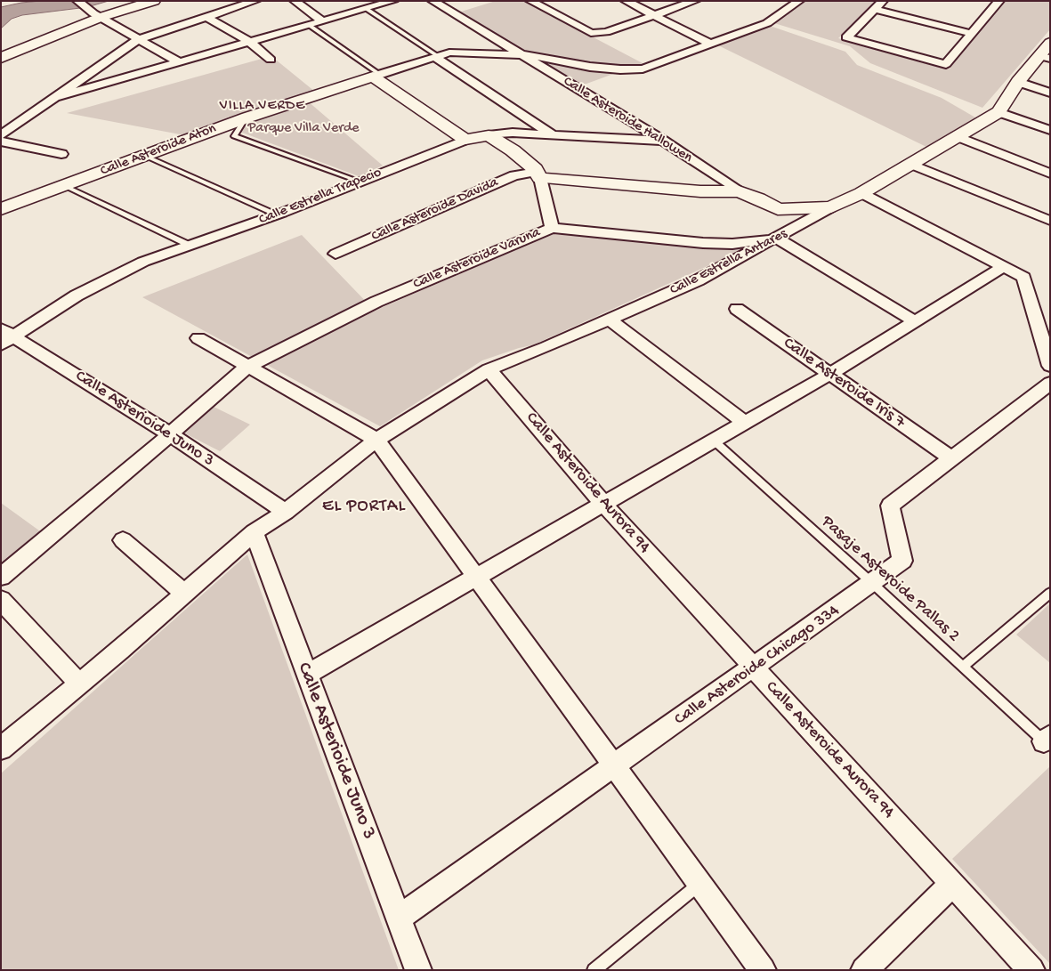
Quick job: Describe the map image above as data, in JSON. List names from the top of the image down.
{
  "streets": {
    "street": [
      "Calle Asteroide Hallowen",
      "Calle Asteroide Aton",
      "Calle Estrella Trapecio",
      "Calle Asteroide Davida",
      "Calle Asteroide Varuna",
      "Calle Estrella Antares",
      "Calle Asteroide Iris 7",
      "Calle Asterioide Juno 3",
      "Calle Asteroide Aurora 94",
      "Calle Asteroide Chicago 334"
    ],
    "lane": ["Pasaje Asteroide Pallas 2"]
  },
  "crossings": [
    ["Calle Asteroide Hallowen", "Calle Asteroide Aton"],
    ["Calle Asteroide Hallowen", "Calle Estrella Trapecio"],
    ["Calle Asteroide Hallowen", "Calle Asteroide Davida"],
    ["Calle Asteroide Hallowen", "Calle Estrella Antares"],
    ["Calle Estrella Trapecio", "Calle Asterioide Juno 3"],
    ["Calle Asteroide Varuna", "Calle Estrella Antares"],
    ["Calle Asteroide Varuna", "Calle Asterioide Juno 3"],
    ["Calle Estrella Antares", "Calle Asterioide Juno 3"],
    ["Calle Estrella Antares", "Calle Asteroide Aurora 94"],
    ["Calle Asteroide Iris 7", "Calle Asteroide Chicago 334"],
    ["Calle Asterioide Juno 3", "Calle Asteroide Chicago 334"],
    ["Calle Asteroide Aurora 94", "Calle Asteroide Chicago 334"],
    ["Pasaje Asteroide Pallas 2", "Calle Asteroide Chicago 334"]
  ],
  "districts": ["VILLA VERDE", "EL PORTAL"],
  "parks": ["Parque Villa Verde"]
}
